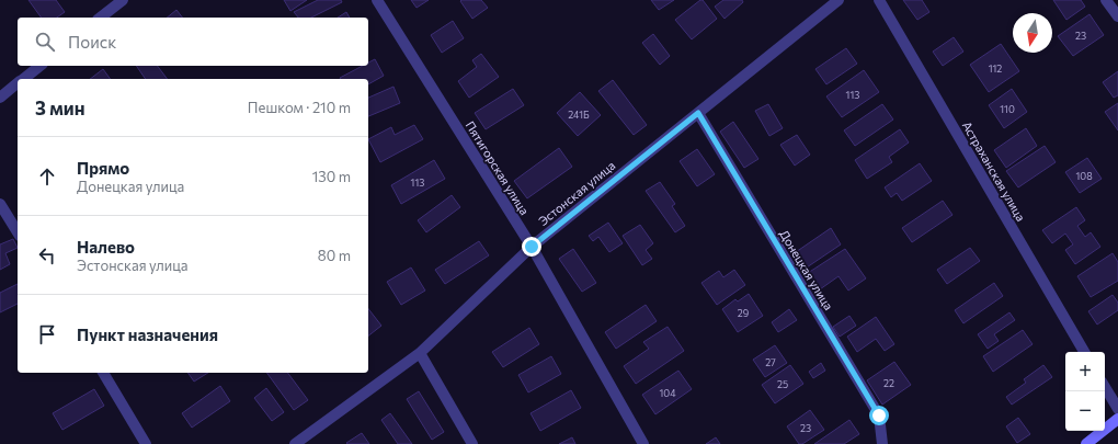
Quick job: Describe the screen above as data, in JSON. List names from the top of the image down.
{
  "streets": {
    "street": [
      "Пятигорская улица",
      "Астраханская улица",
      "Эстонская улица",
      "Донецкая улица"
    ]
  },
  "crossings": [
    ["Пятигорская улица", "Эстонская улица"],
    ["Эстонская улица", "Донецкая улица"]
  ],
  "house_numbers": [
    "23",
    "112",
    "113",
    "110",
    "241Б",
    "108",
    "113",
    "29",
    "27",
    "22",
    "25",
    "104",
    "23"
  ],
  "north": "bottom",
  "page": {
    "search": "Поиск",
    "heading": ["3 мин", "Пешком · 210 m"],
    "list": [
      ["Прямо", "Донецкая улица", "130 m"],
      ["Налево", "Эстонская улица", "80 m"],
      "Пункт назначения"
    ],
    "map_buttons": ["+", "−"]
  }
}
